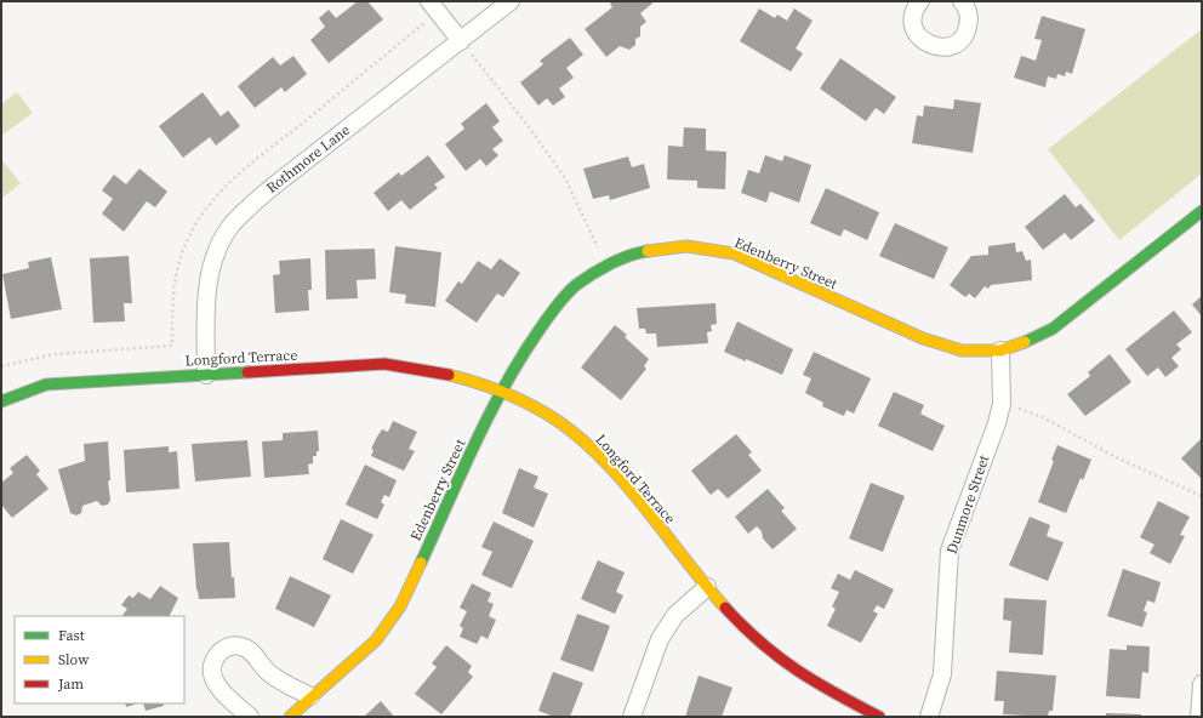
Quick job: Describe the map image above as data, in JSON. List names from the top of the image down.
{
  "streets": {
    "street": [
      "Rothmore Lane",
      "Edenberry Street",
      "Longford Terrace",
      "Dunmore Street"
    ]
  },
  "crossings": [
    ["Rothmore Lane", "Longford Terrace"],
    ["Edenberry Street", "Longford Terrace"],
    ["Edenberry Street", "Dunmore Street"]
  ],
  "legend": ["Fast", "Slow", "Jam"]
}
